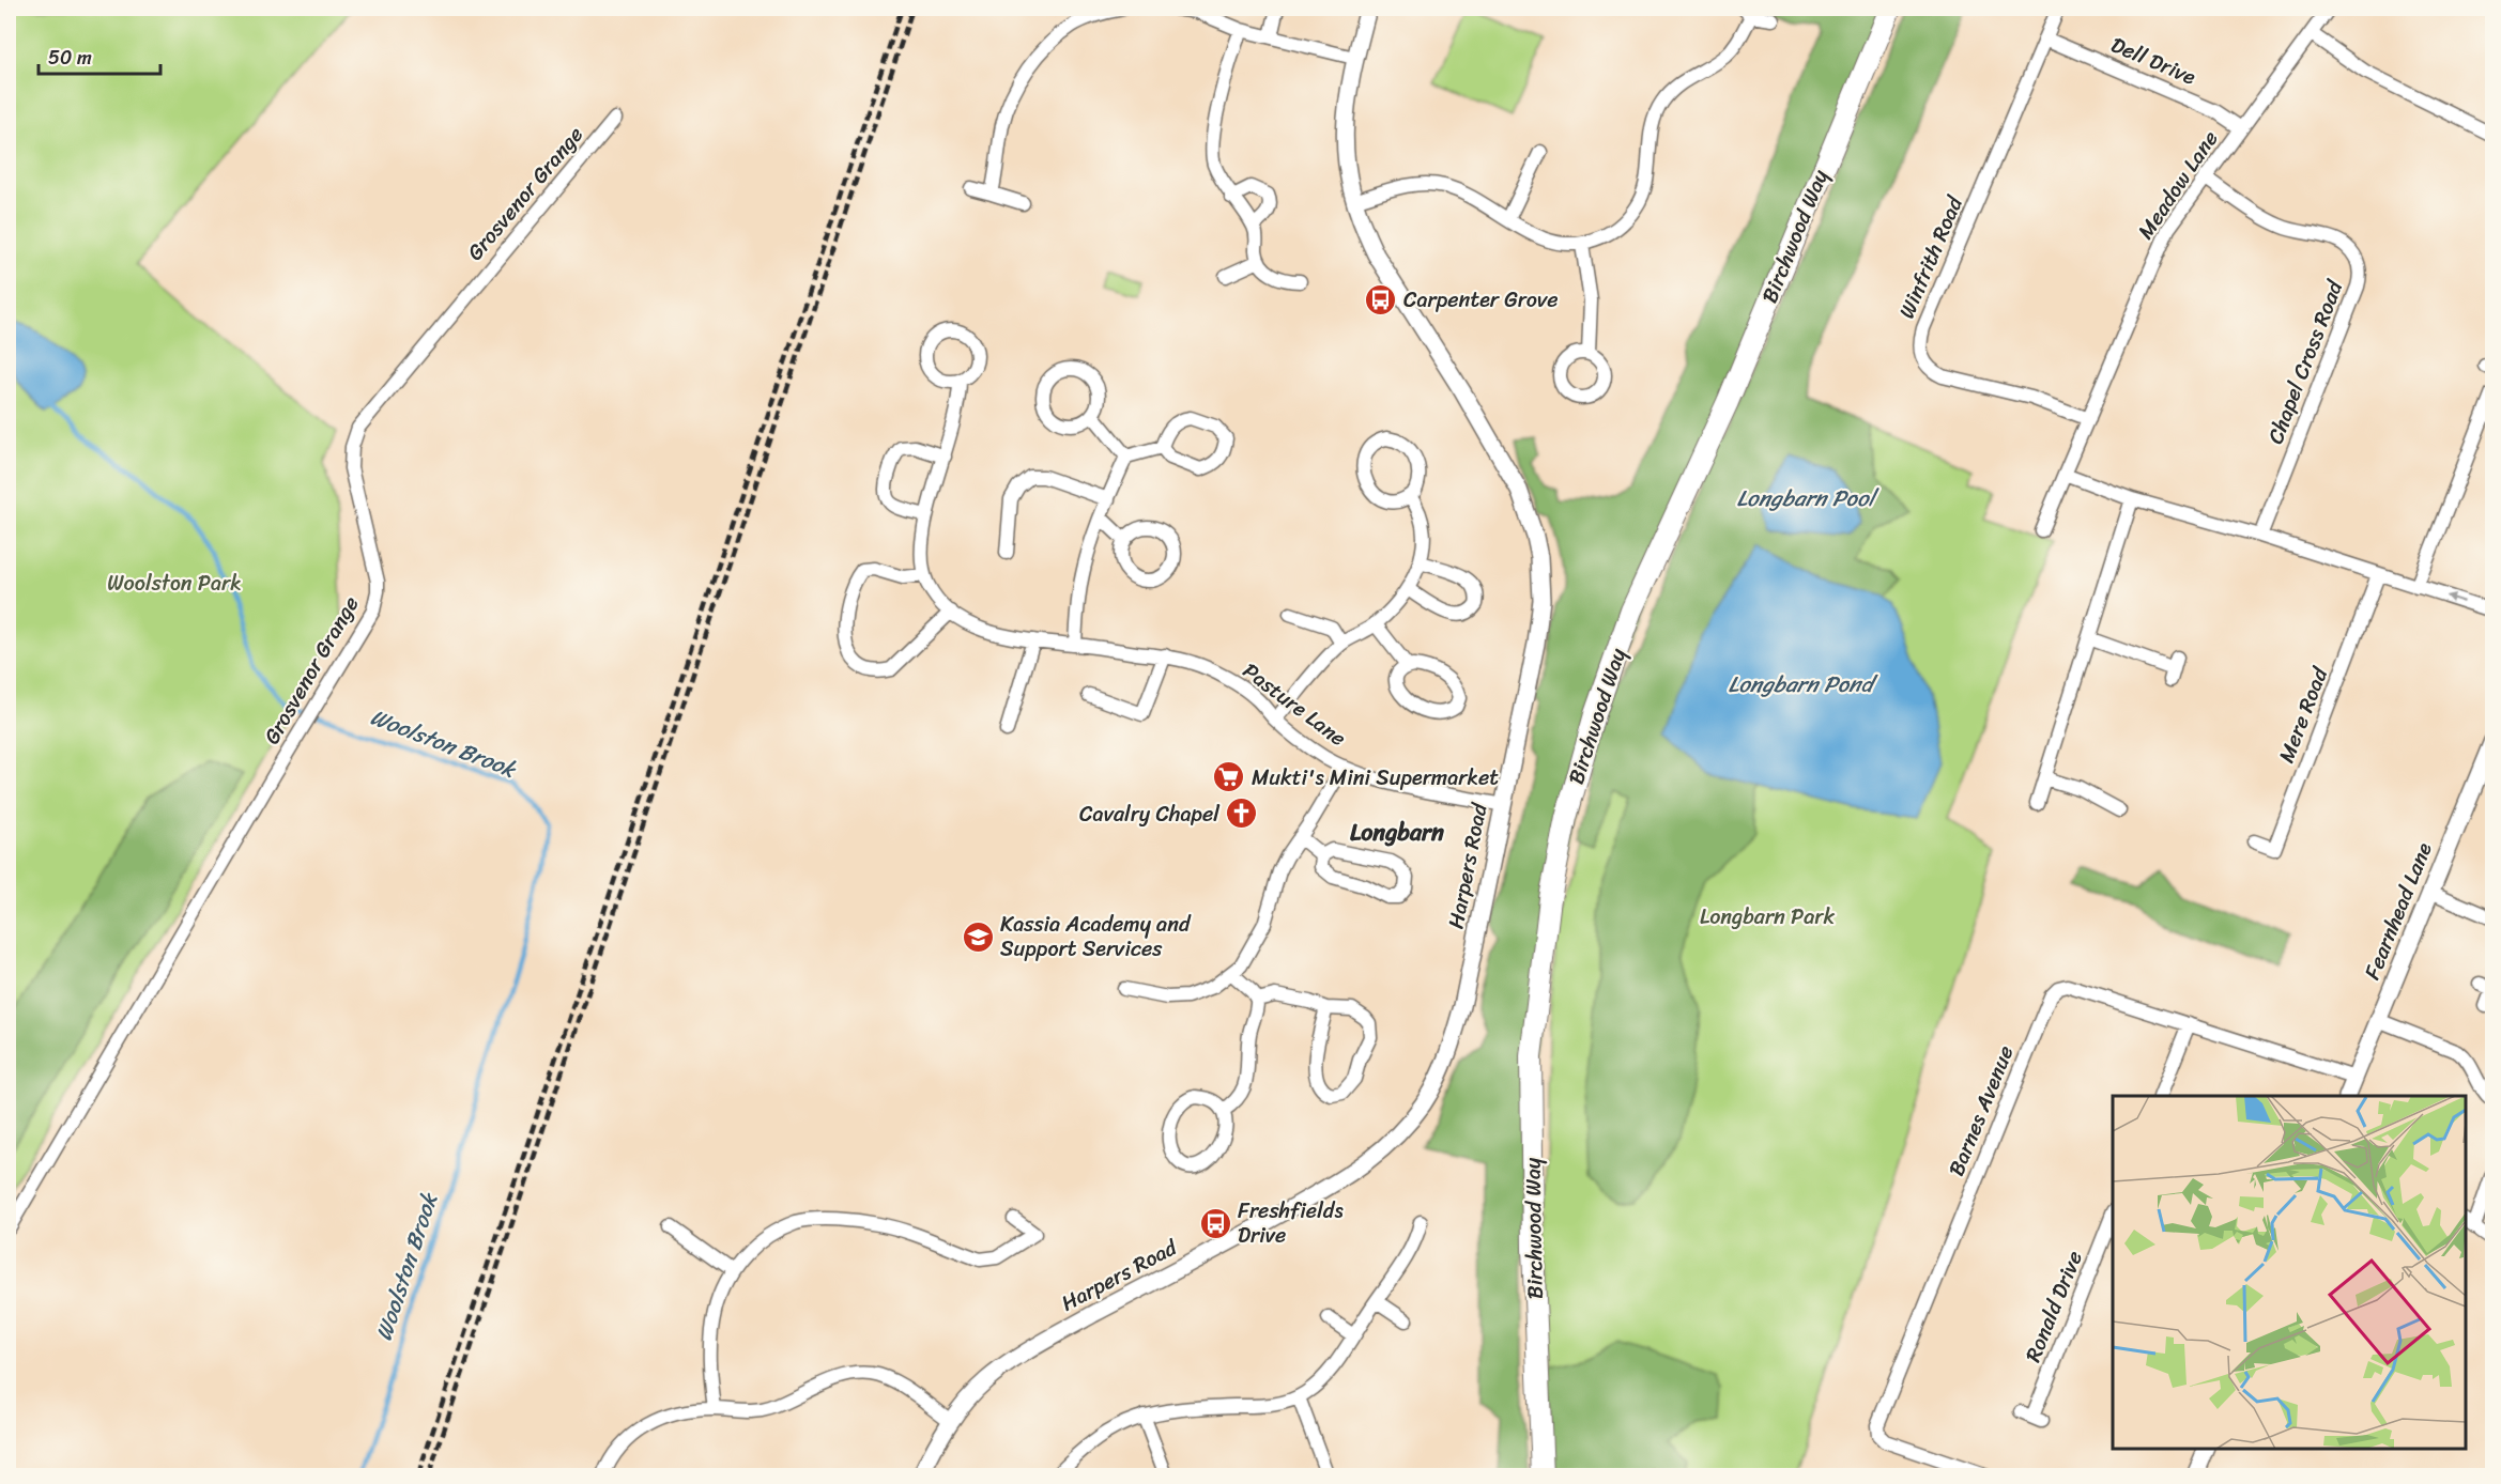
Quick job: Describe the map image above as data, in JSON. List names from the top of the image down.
{
  "streets": {
    "main road": ["Birchwood Way"],
    "street": [
      "Dell Drive",
      "Meadow Lane",
      "Grosvenor Grange",
      "Winfrith Road",
      "Chapel Cross Road",
      "Pasture Lane",
      "Mere Road",
      "Harpers Road",
      "Fearnhead Lane",
      "Barnes Avenue",
      "Ronald Drive"
    ]
  },
  "crossings": [
    ["Dell Drive", "Meadow Lane"],
    ["Dell Drive", "Winfrith Road"],
    ["Meadow Lane", "Winfrith Road"],
    ["Meadow Lane", "Chapel Cross Road"],
    ["Pasture Lane", "Harpers Road"],
    ["Fearnhead Lane", "Barnes Avenue"]
  ],
  "districts": ["Longbarn"],
  "water": ["Longbarn Pool", "Longbarn Pond", "Woolston Brook"],
  "parks": ["Woolston Park", "Longbarn Park"],
  "places": {
    "bus stop": ["Carpenter Grove", "Freshfields Drive"],
    "supermarket": ["Mukti's Mini Supermarket"],
    "church": ["Cavalry Chapel"],
    "school or university": ["Kassia Academy and Support Services"]
  },
  "scale_bar": "50 m"
}
